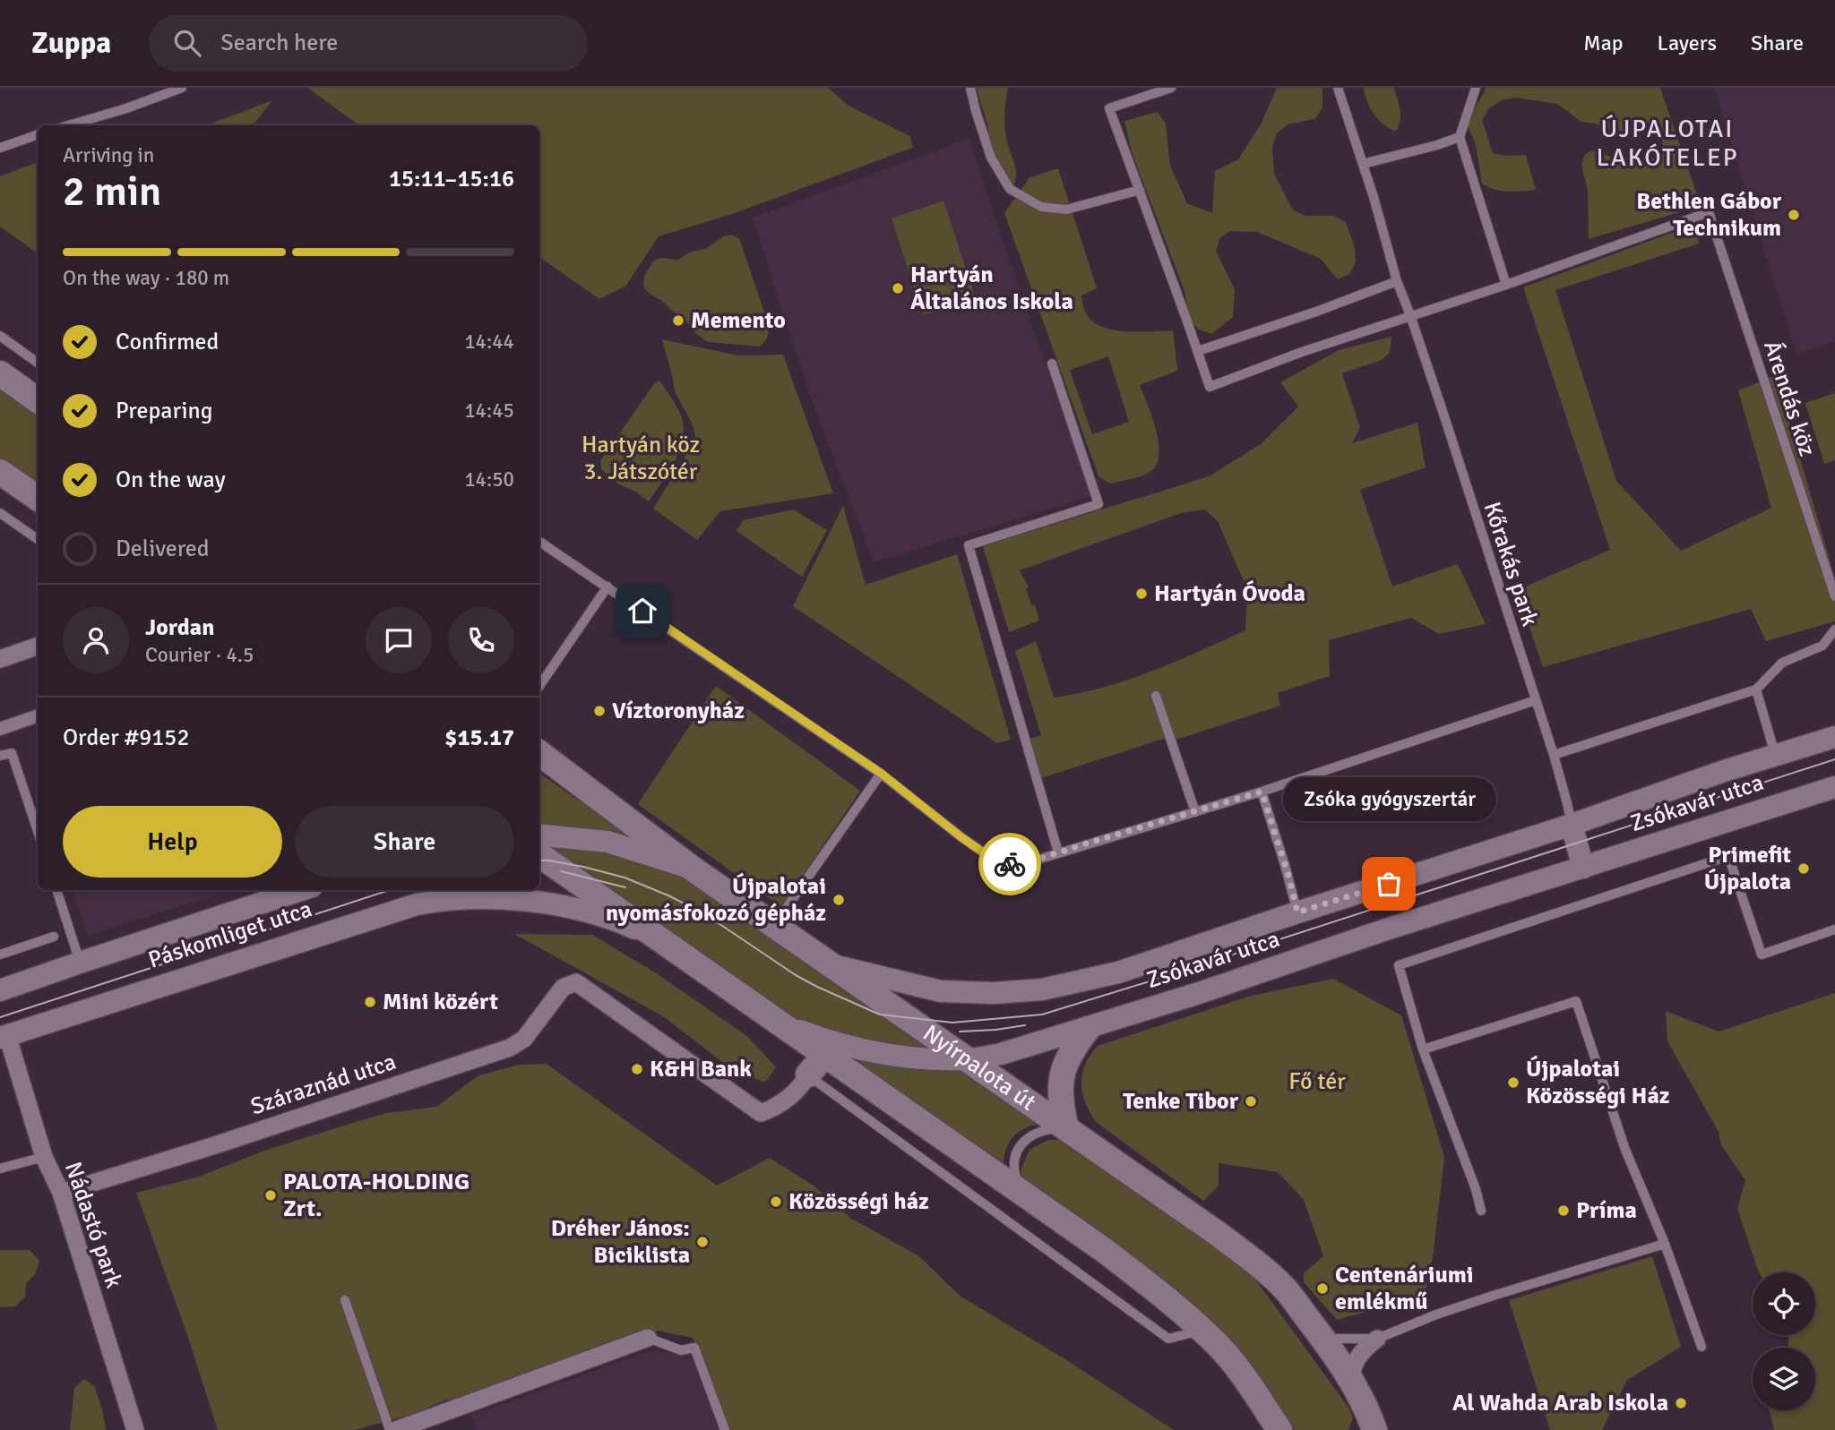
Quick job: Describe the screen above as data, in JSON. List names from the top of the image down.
{
  "streets": {
    "main road": ["Nyírpalota út"],
    "street": [
      "Zsókavár utca",
      "Páskomliget utca",
      "Száraznád utca",
      "Nádastó park"
    ],
    "lane": ["Árendás köz", "Kőrakás park"]
  },
  "crossings": [
    ["Kőrakás park", "Zsókavár utca"],
    ["Zsókavár utca", "Nyírpalota út"],
    ["Páskomliget utca", "Nádastó park"],
    ["Száraznád utca", "Nádastó park"]
  ],
  "districts": ["ÚJPALOTAI LAKÓTELEP"],
  "parks": ["Hartyán köz 3. Játszótér", "Fő tér"],
  "places": [
    "Bethlen Gábor Technikum",
    "Hartyán Általános Iskola",
    "Memento",
    "Hartyán Óvoda",
    "Víztoronyház",
    "Primefit Újpalota",
    "Zsóka gyógyszertár",
    "Újpalotai nyomásfokozó gépház",
    "Mini közért",
    "K&H Bank",
    "Újpalotai Közösségi Ház",
    "Tenke Tibor",
    "PALOTA-HOLDING Zrt.",
    "Közösségi ház",
    "Príma",
    "Dréher János: Biciklista",
    "Centenáriumi emlékmű",
    "Al Wahda Arab Iskola"
  ],
  "page": {
    "header": "Zuppa",
    "search": "Search here",
    "nav": ["Map", "Layers", "Share"],
    "heading": ["2 min", "Arriving in", "15:11–15:16"],
    "panel": [
      "Jordan",
      "Courier · 4.5",
      "Order #9152",
      "$15.17"
    ],
    "bar": "On the way · 180 m",
    "list": [
      ["Confirmed", "14:44"],
      ["Preparing", "14:45"],
      ["On the way", "14:50"],
      "Delivered"
    ],
    "bubble": "Zsóka gyógyszertár",
    "buttons": ["Help", "Share"]
  }
}
